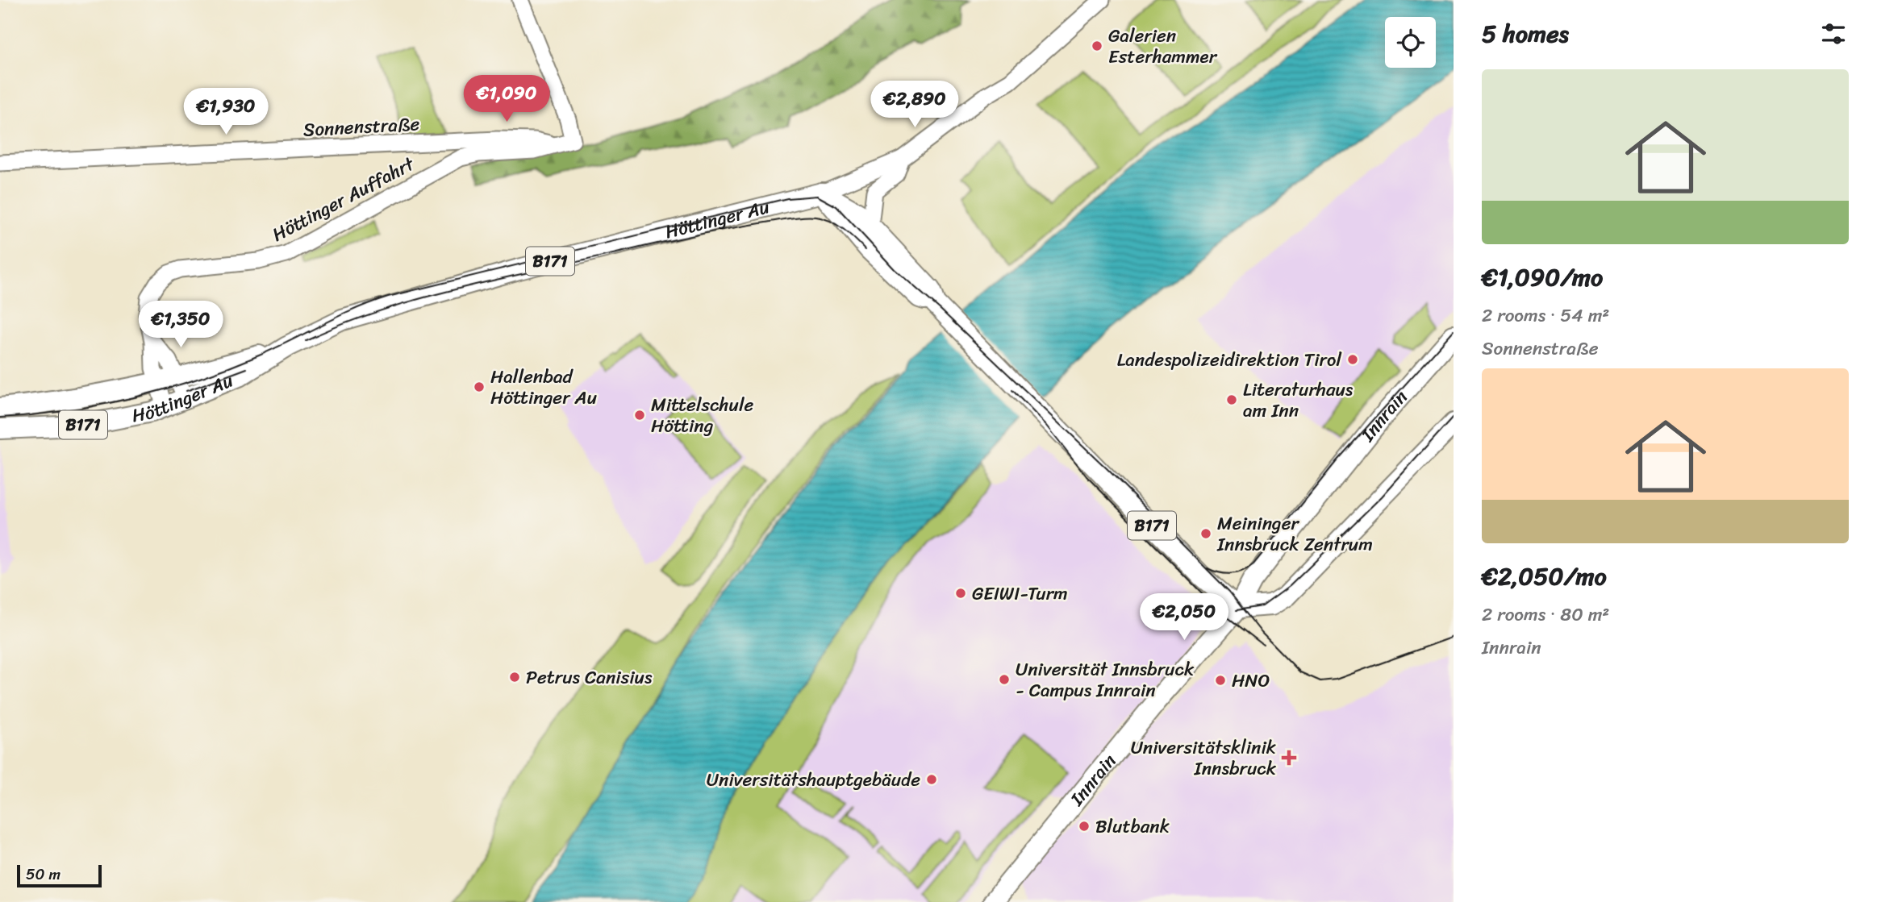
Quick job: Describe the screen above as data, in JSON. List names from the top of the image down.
{
  "streets": {
    "main road": ["Höttinger Au", "B171", "Innrain"],
    "street": ["Sonnenstraße", "Höttinger Auffahrt"]
  },
  "crossings": [
    ["Sonnenstraße", "Höttinger Auffahrt"],
    ["Höttinger Auffahrt", "Höttinger Au"],
    ["Höttinger Au", "B171"],
    ["B171", "Innrain"]
  ],
  "places": {
    "other": [
      "Galerien Esterhammer",
      "Landespolizeidirektion Tirol",
      "Hallenbad Höttinger Au",
      "Literaturhaus am Inn",
      "Mittelschule Hötting",
      "Meininger Innsbruck Zentrum",
      "GEIWI-Turm",
      "Petrus Canisius",
      "Universität Innsbruck - Campus Innrain",
      "HNO",
      "Universitätshauptgebäude",
      "Blutbank"
    ],
    "health": ["Universitätsklinik Innsbruck"]
  },
  "scale_bar": "50 m",
  "page": {
    "heading": "5 homes",
    "list": [
      {
        "name": "€1,090/mo",
        "note": "2 rooms · 54 m² · Sonnenstraße"
      },
      {
        "name": "€2,050/mo",
        "note": "2 rooms · 80 m² · Innrain"
      }
    ],
    "price": [
      "€1,090",
      "€2,890",
      "€1,930",
      "€1,350",
      "€2,050"
    ],
    "scale": "50 m"
  }
}
